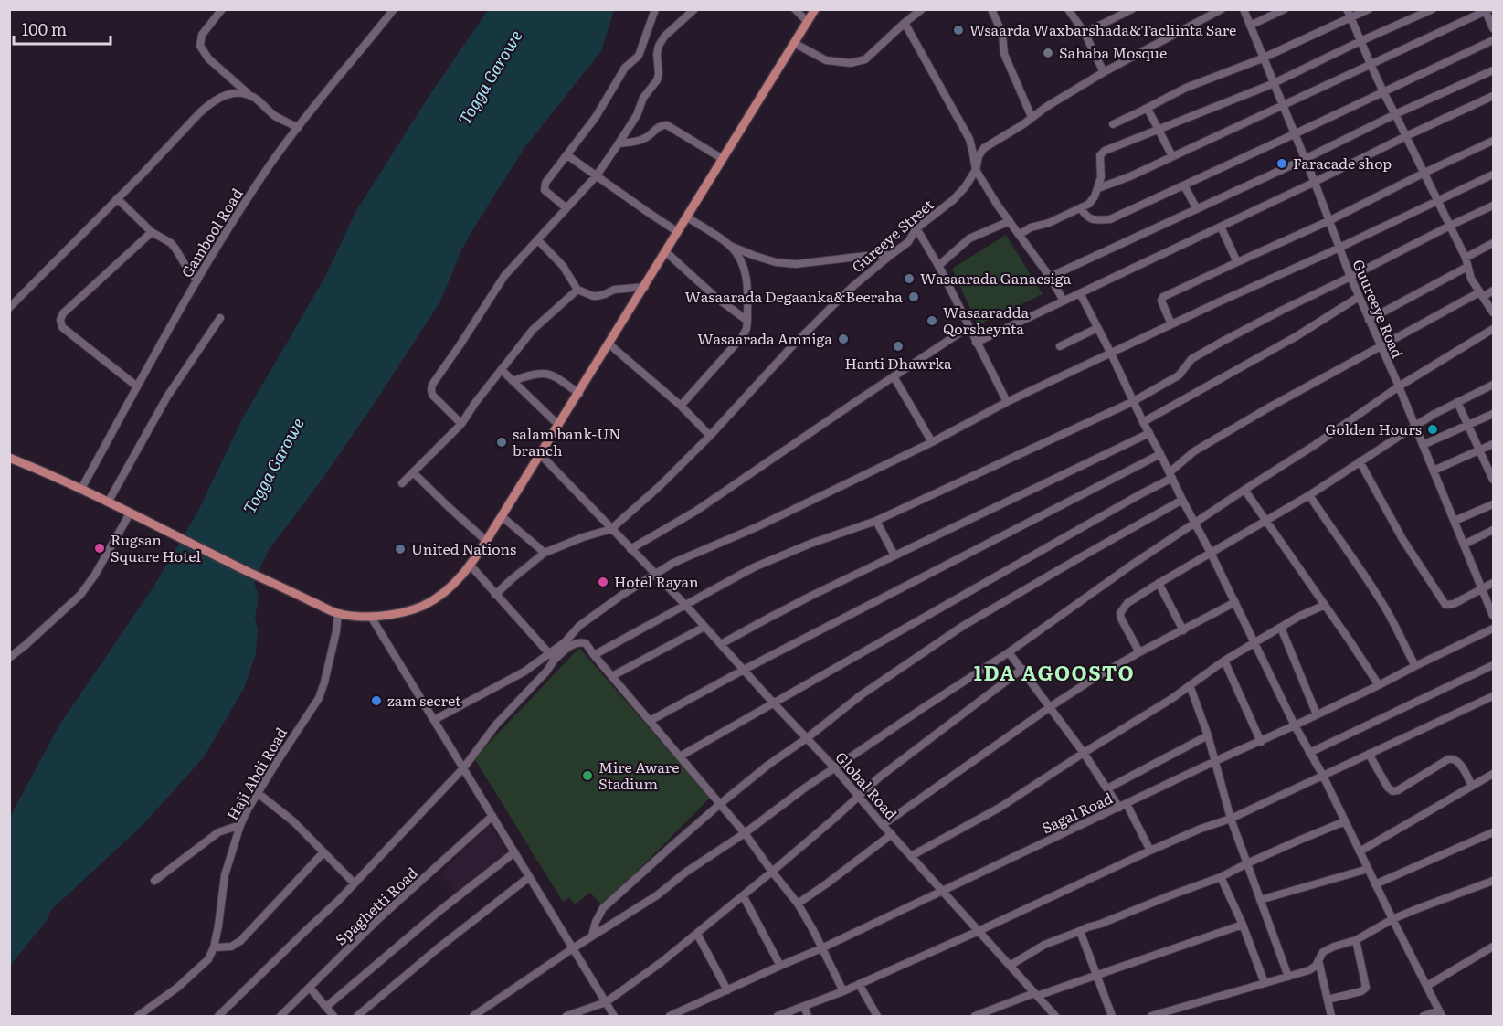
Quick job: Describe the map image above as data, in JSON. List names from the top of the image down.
{
  "streets": {
    "street": [
      "Gambool Road",
      "Gureeye Street",
      "Guureeye Road",
      "Haji Abdi Road",
      "Global Road",
      "Sagal Road",
      "Spaghetti Road"
    ]
  },
  "crossings": [
    ["Gureeye Street", "Global Road"],
    ["Global Road", "Sagal Road"]
  ],
  "districts": ["1DA AGOOSTO"],
  "water": ["Togga Garowe"],
  "places": [
    "Wsaarda Waxbarshada&Tacliinta Sare",
    "Sahaba Mosque",
    "Faracade shop",
    "Wasaarada Ganacsiga",
    "Wasaarada Degaanka&Beeraha",
    "Wasaaradda Qorsheynta",
    "Wasaarada Amniga",
    "Hanti Dhawrka",
    "Golden Hours",
    "salam bank-UN branch",
    "Rugsan Square Hotel",
    "United Nations",
    "Hotel Rayan",
    "zam secret",
    "Mire Aware Stadium"
  ],
  "scale_bar": "100 m"
}
